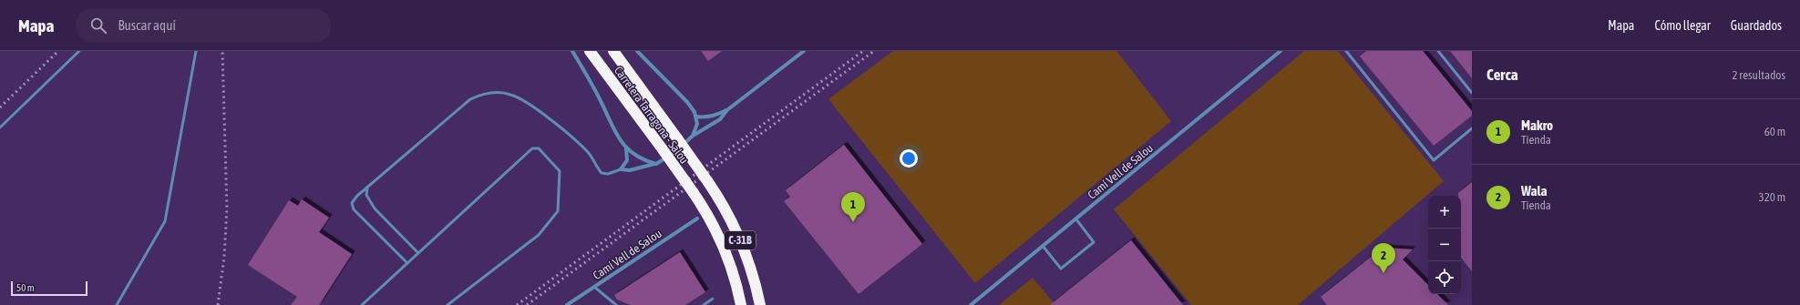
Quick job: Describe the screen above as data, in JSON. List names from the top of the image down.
{
  "streets": {
    "highway": ["Carretera Tarragona - Salou", "C-31B"],
    "street": ["Camí Vell de Salou"]
  },
  "scale_bar": "50 m",
  "page": {
    "header": "Mapa",
    "search": "Buscar aquí",
    "nav": ["Mapa", "Cómo llegar", "Guardados"],
    "heading": ["Cerca", "2 resultados"],
    "list": [
      {
        "mark": "1",
        "name": "Makro",
        "note": "Tienda",
        "value": "60 m"
      },
      {
        "mark": "2",
        "name": "Wala",
        "note": "Tienda",
        "value": "320 m"
      }
    ],
    "pins": ["1", "2"],
    "map_buttons": ["+", "−"],
    "scale": "50 m"
  }
}
